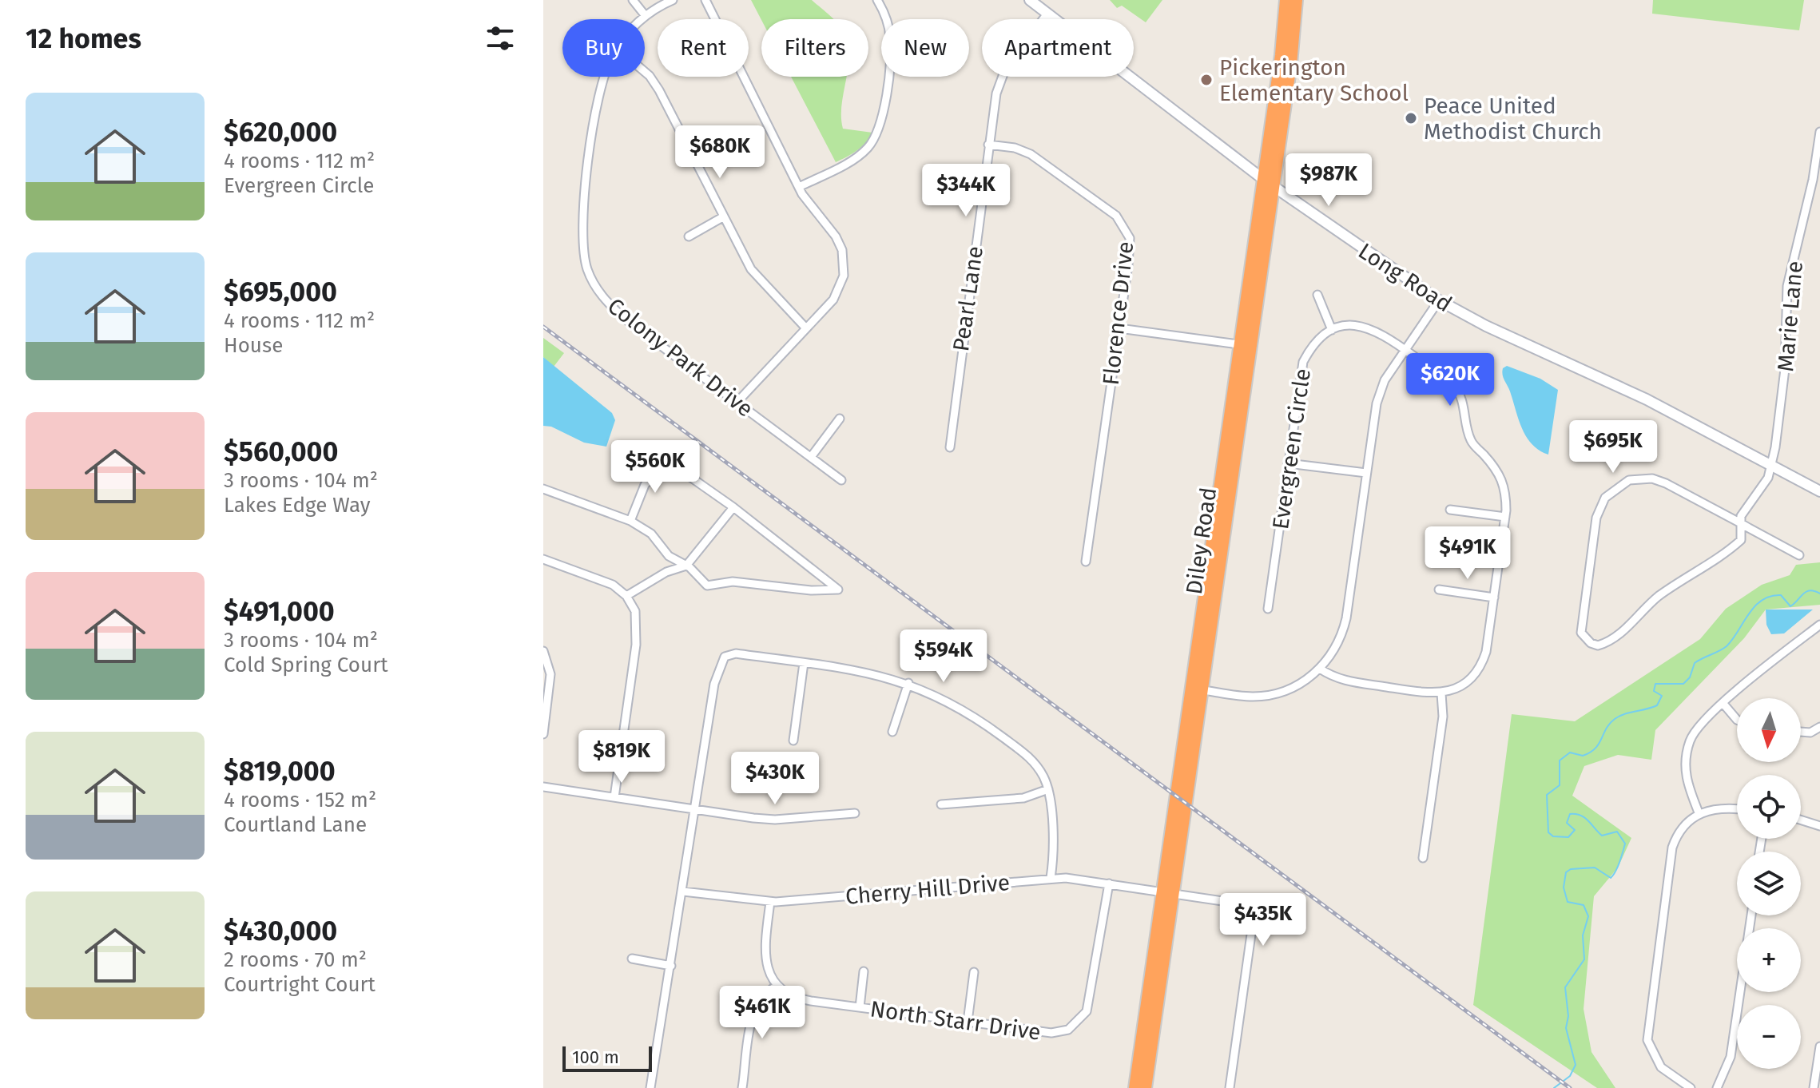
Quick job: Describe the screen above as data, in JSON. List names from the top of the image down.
{
  "streets": {
    "highway": ["Diley Road"],
    "main road": ["Long Road"],
    "street": [
      "Pearl Lane",
      "Florence Drive",
      "Marie Lane",
      "Colony Park Drive",
      "Evergreen Circle",
      "Cherry Hill Drive",
      "North Starr Drive"
    ]
  },
  "crossings": [
    ["Long Road", "Pearl Lane"],
    ["Long Road", "Marie Lane"],
    ["Long Road", "Diley Road"],
    ["Pearl Lane", "Florence Drive"],
    ["Diley Road", "Cherry Hill Drive"],
    ["Cherry Hill Drive", "North Starr Drive"]
  ],
  "places": ["Pickerington Elementary School", "Peace United Methodist Church"],
  "scale_bar": "100 m",
  "north": "bottom",
  "page": {
    "heading": "12 homes",
    "chip": [
      "Buy",
      "Rent",
      "Filters",
      "New",
      "Apartment"
    ],
    "list": [
      {
        "name": "$620,000",
        "note": "4 rooms · 112 m² · Evergreen Circle"
      },
      {
        "name": "$695,000",
        "note": "4 rooms · 112 m² · House"
      },
      {
        "name": "$560,000",
        "note": "3 rooms · 104 m² · Lakes Edge Way"
      },
      {
        "name": "$491,000",
        "note": "3 rooms · 104 m² · Cold Spring Court"
      },
      {
        "name": "$819,000",
        "note": "4 rooms · 152 m² · Courtland Lane"
      },
      {
        "name": "$430,000",
        "note": "2 rooms · 70 m² · Courtright Court"
      }
    ],
    "price": [
      "$680K",
      "$987K",
      "$344K",
      "$620K",
      "$695K",
      "$560K",
      "$491K",
      "$594K",
      "$819K",
      "$430K",
      "$435K",
      "$461K"
    ],
    "map_buttons": ["+", "−"],
    "scale": "100 m"
  }
}
